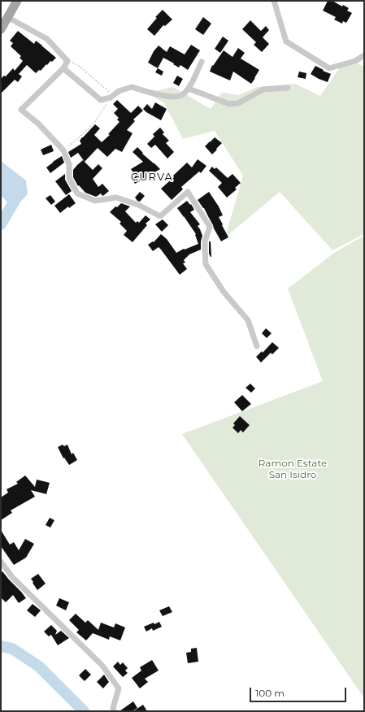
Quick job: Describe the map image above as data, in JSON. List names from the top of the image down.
{
  "districts": ["CURVA"],
  "parks": ["Ramon Estate San Isidro"],
  "scale_bar": "100 m"
}
